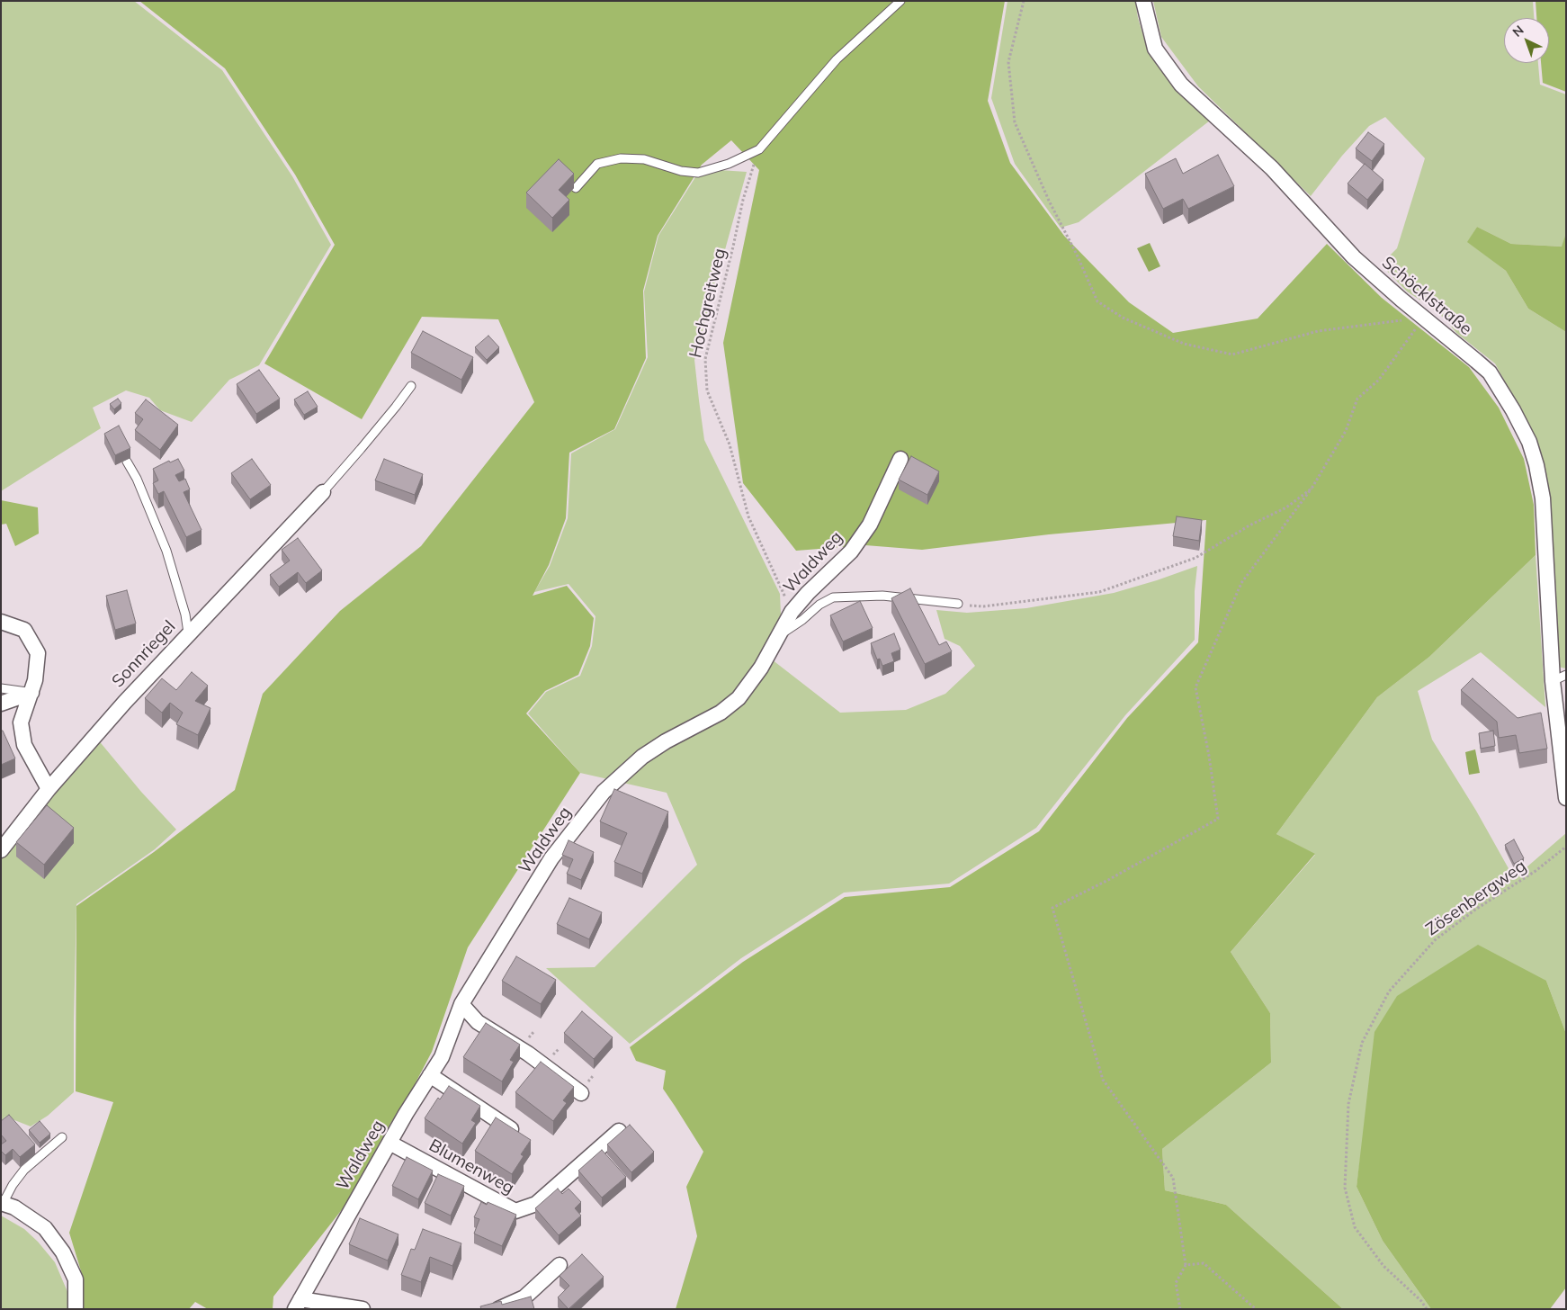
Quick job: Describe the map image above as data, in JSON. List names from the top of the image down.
{
  "streets": {
    "street": [
      "Schöcklstraße",
      "Waldweg",
      "Sonnriegel",
      "Blumenweg"
    ],
    "path": ["Hochgreitweg", "Zösenbergweg"]
  },
  "crossings": [
    ["Hochgreitweg", "Waldweg"],
    ["Waldweg", "Blumenweg"]
  ],
  "north": "top left"
}
